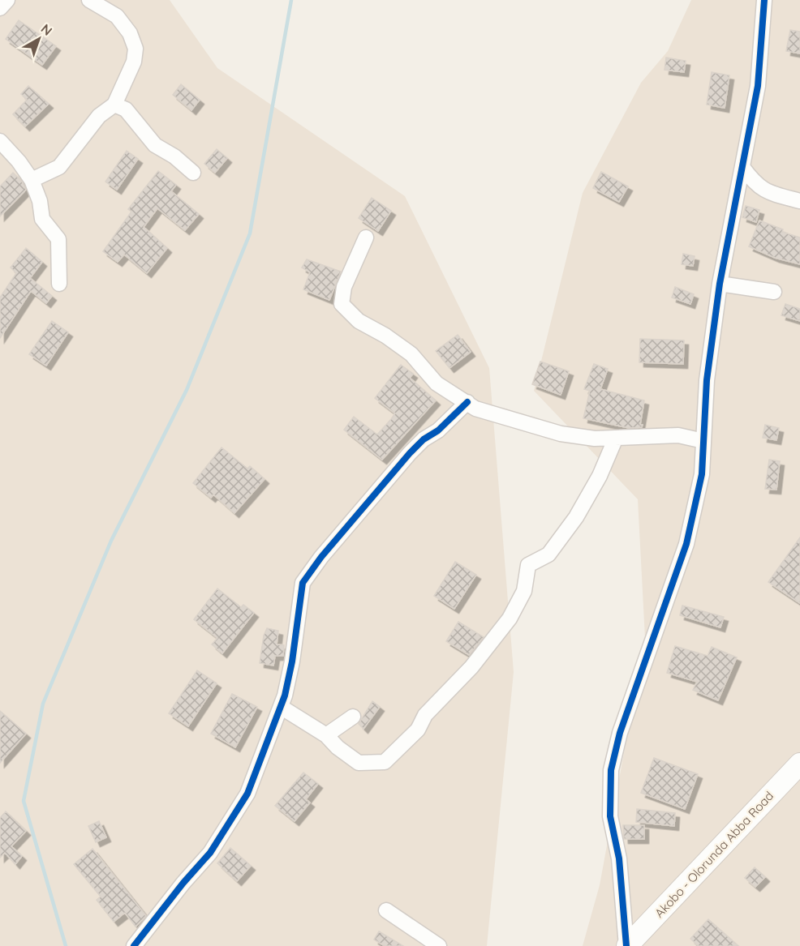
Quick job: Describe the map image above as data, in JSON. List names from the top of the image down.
{
  "streets": {
    "main road": ["Akobo - Olorunda Abba Road"]
  },
  "north": "top right"
}
